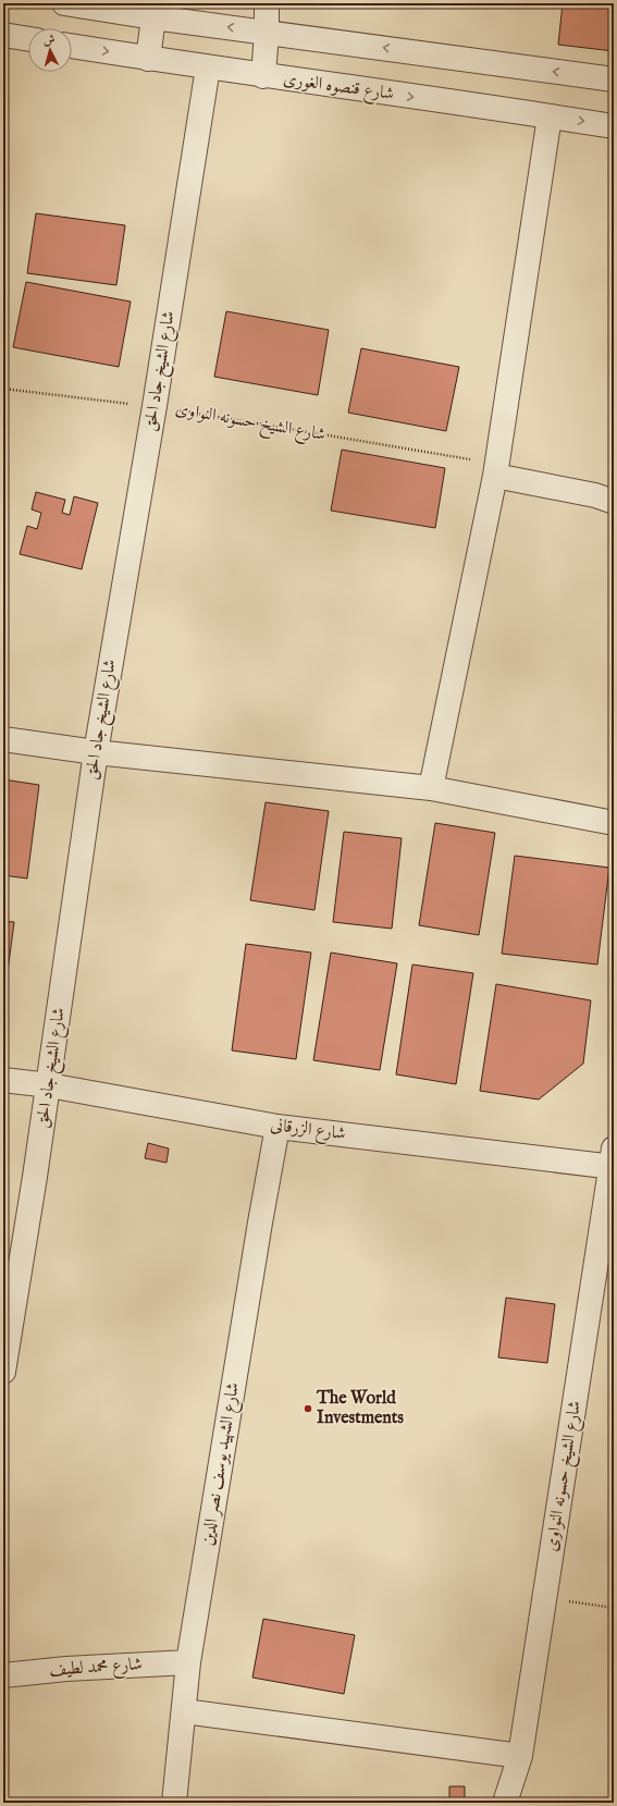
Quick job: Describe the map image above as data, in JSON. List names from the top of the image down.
{
  "streets": {
    "street": [
      "شارع قنصوه الغورى",
      "شارع الشيخ جاد الحق",
      "شارع الشيخ حسونه النواوى",
      "شارع الزرقانى",
      "شارع الشهيد يوسف نصر الدين",
      "شارع محمد لطيف"
    ]
  },
  "crossings": [
    ["شارع قنصوه الغورى", "شارع الشيخ جاد الحق"],
    ["شارع الشيخ جاد الحق", "شارع الشيخ حسونه النواوى"],
    ["شارع الشيخ جاد الحق", "شارع الزرقانى"],
    ["شارع الشيخ حسونه النواوى", "شارع الزرقانى"],
    ["شارع الزرقانى", "شارع الشهيد يوسف نصر الدين"],
    ["شارع الشهيد يوسف نصر الدين", "شارع محمد لطيف"]
  ],
  "places": ["The World Investments"],
  "north": "top"
}
